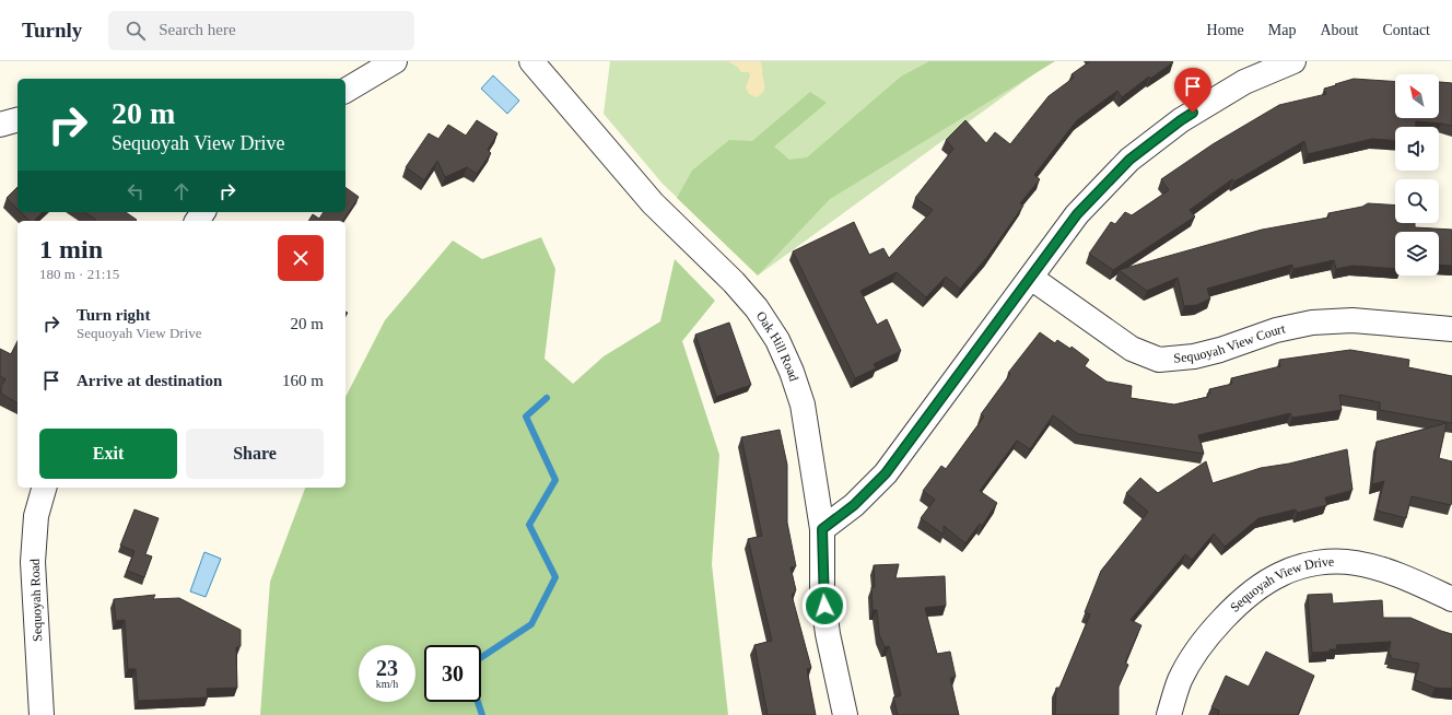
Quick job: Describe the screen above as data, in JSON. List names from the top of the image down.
{
  "streets": {
    "street": [
      "Sequoyah View Court",
      "Oak Hill Road",
      "Sequoyah View Drive",
      "Sequoyah Road"
    ]
  },
  "north": "top left",
  "page": {
    "header": "Turnly",
    "search": "Search here",
    "nav": [
      "Home",
      "Map",
      "About",
      "Contact"
    ],
    "turn": ["20 m", "Sequoyah View Drive"],
    "heading": ["1 min", "180 m · 21:15"],
    "list": [
      {
        "name": "Turn right",
        "note": "Sequoyah View Drive",
        "value": "20 m"
      },
      {
        "name": "Arrive at destination",
        "value": "160 m"
      }
    ],
    "buttons": ["Exit", "Share"],
    "speed": "23 km/h",
    "limit": "30"
  }
}
